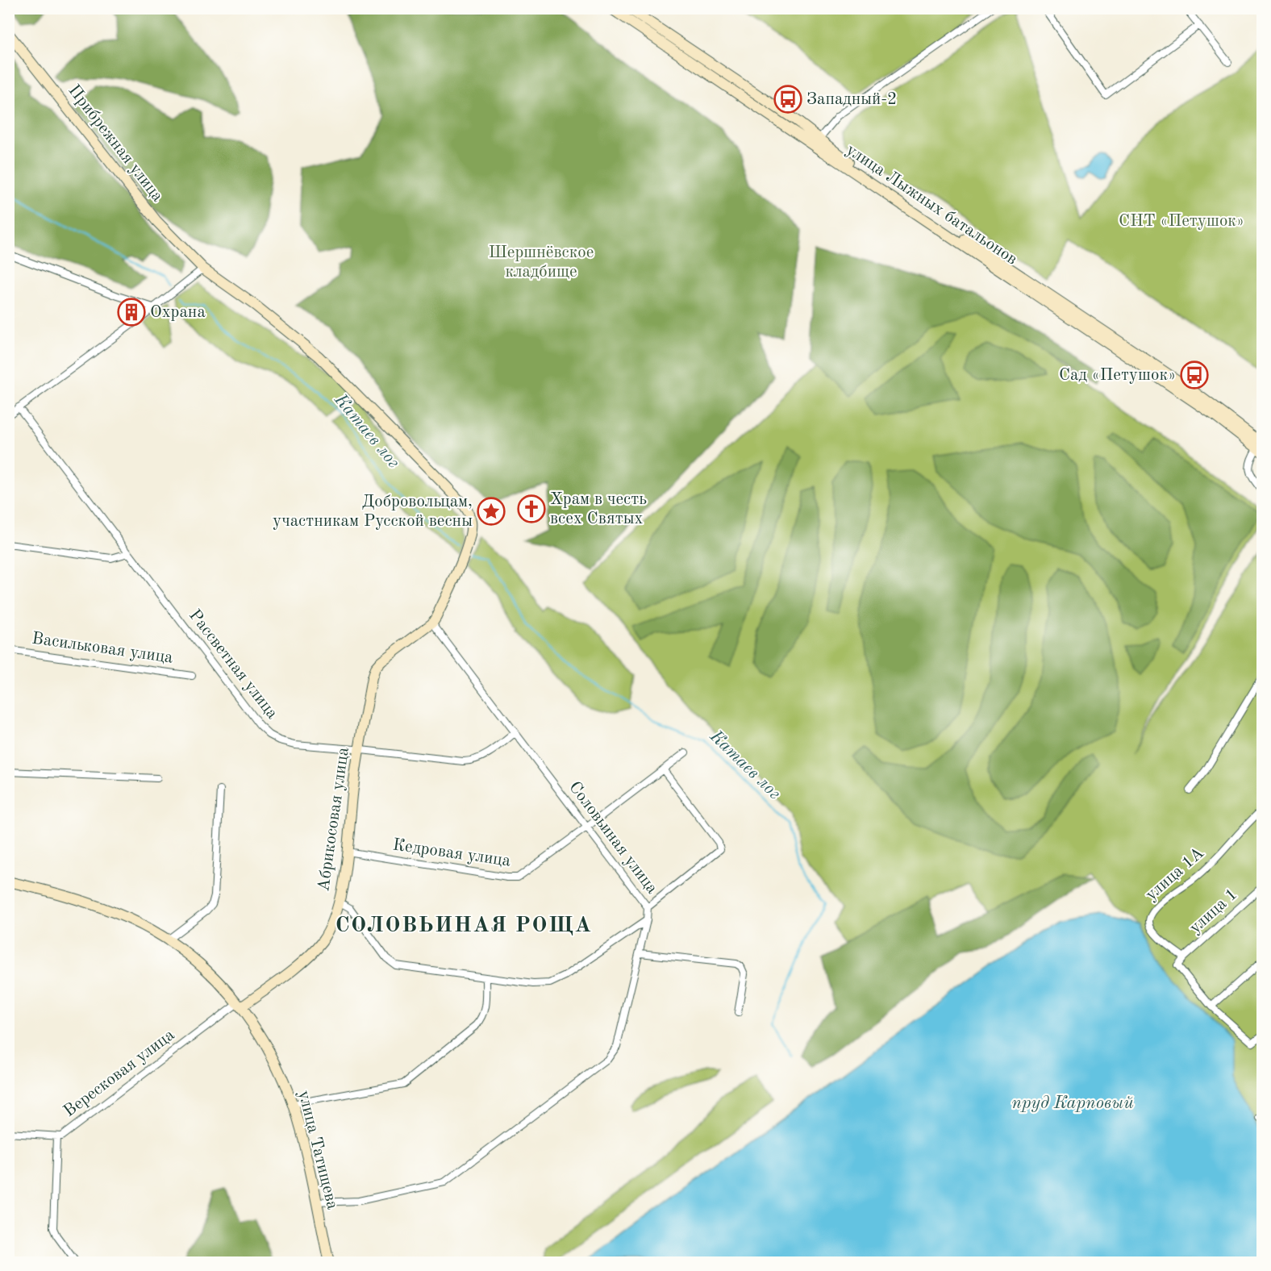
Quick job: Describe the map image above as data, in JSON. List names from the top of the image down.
{
  "streets": {
    "street": [
      "Прибрежная улица",
      "улица Лыжных батальонов",
      "Васильковая улица",
      "Рассветная улица",
      "Абрикосовая улица",
      "Соловьиная улица",
      "Кедровая улица",
      "улица 1А",
      "улица 1",
      "Вересковая улица",
      "улица Татищева"
    ]
  },
  "crossings": [
    ["Прибрежная улица", "Абрикосовая улица"],
    ["Прибрежная улица", "Соловьиная улица"],
    ["Рассветная улица", "Абрикосовая улица"],
    ["Рассветная улица", "Соловьиная улица"],
    ["Абрикосовая улица", "Соловьиная улица"],
    ["Абрикосовая улица", "Кедровая улица"],
    ["Абрикосовая улица", "Вересковая улица"],
    ["Абрикосовая улица", "улица Татищева"],
    ["Соловьиная улица", "Кедровая улица"],
    ["Соловьиная улица", "улица Татищева"],
    ["улица 1А", "улица 1"],
    ["Вересковая улица", "улица Татищева"]
  ],
  "districts": ["СОЛОВЬИНАЯ РОЩА"],
  "water": ["Катаев лог", "пруд Карповый"],
  "parks": ["СНТ «Петушок»", "Шершнёвское кладбище"],
  "places": {
    "bus stop": ["Западный-2", "Сад «Петушок»"],
    "building": ["Охрана"],
    "church": ["Храм в честь всех Святых"],
    "place": ["Добровольцам, участникам Русской весны"]
  }
}
